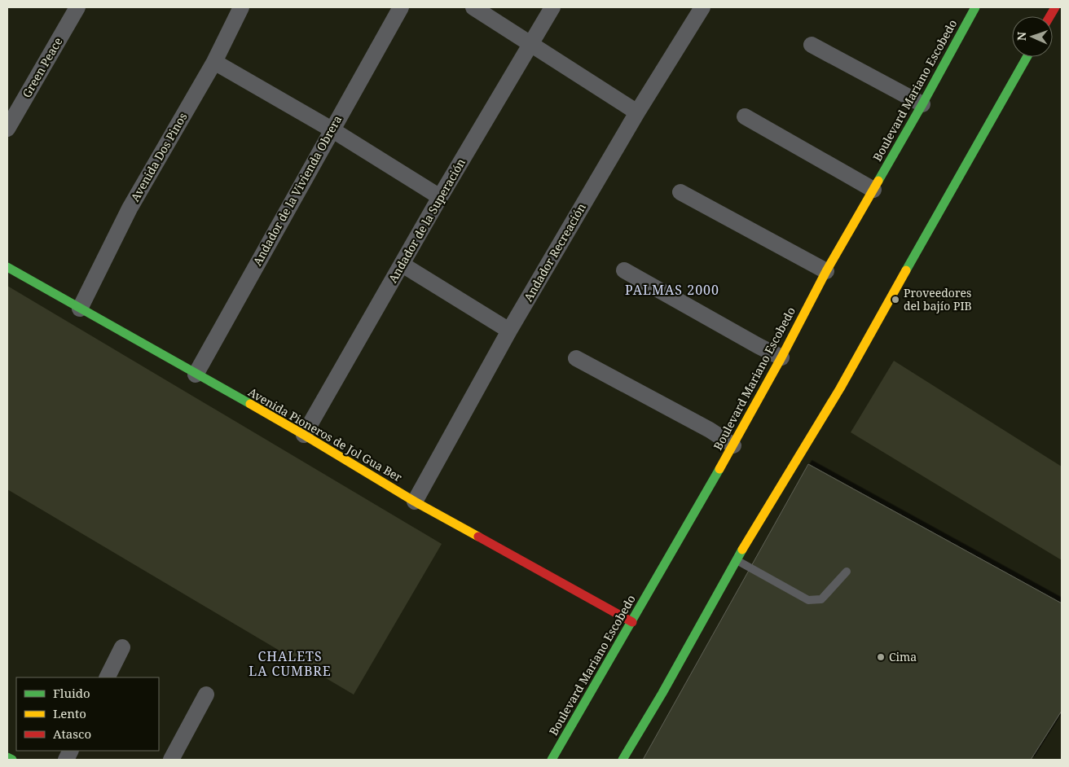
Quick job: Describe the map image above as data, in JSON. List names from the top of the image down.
{
  "streets": {
    "main road": ["Boulevard Mariano Escobedo", "Avenida Pioneros de Jol Gua Ber"],
    "street": [
      "Green Peace",
      "Avenida Dos Pinos",
      "Andador de la Vivienda Obrera",
      "Andador de la Superación",
      "Andador Recreación"
    ]
  },
  "crossings": [
    ["Boulevard Mariano Escobedo", "Avenida Pioneros de Jol Gua Ber"],
    ["Avenida Dos Pinos", "Avenida Pioneros de Jol Gua Ber"],
    ["Andador de la Vivienda Obrera", "Avenida Pioneros de Jol Gua Ber"],
    ["Andador de la Superación", "Avenida Pioneros de Jol Gua Ber"],
    ["Andador Recreación", "Avenida Pioneros de Jol Gua Ber"]
  ],
  "districts": ["PALMAS 2000", "CHALETS LA CUMBRE"],
  "places": ["Proveedores del bajío PIB", "Cima"],
  "legend": ["Fluido", "Lento", "Atasco"],
  "north": "left"
}
